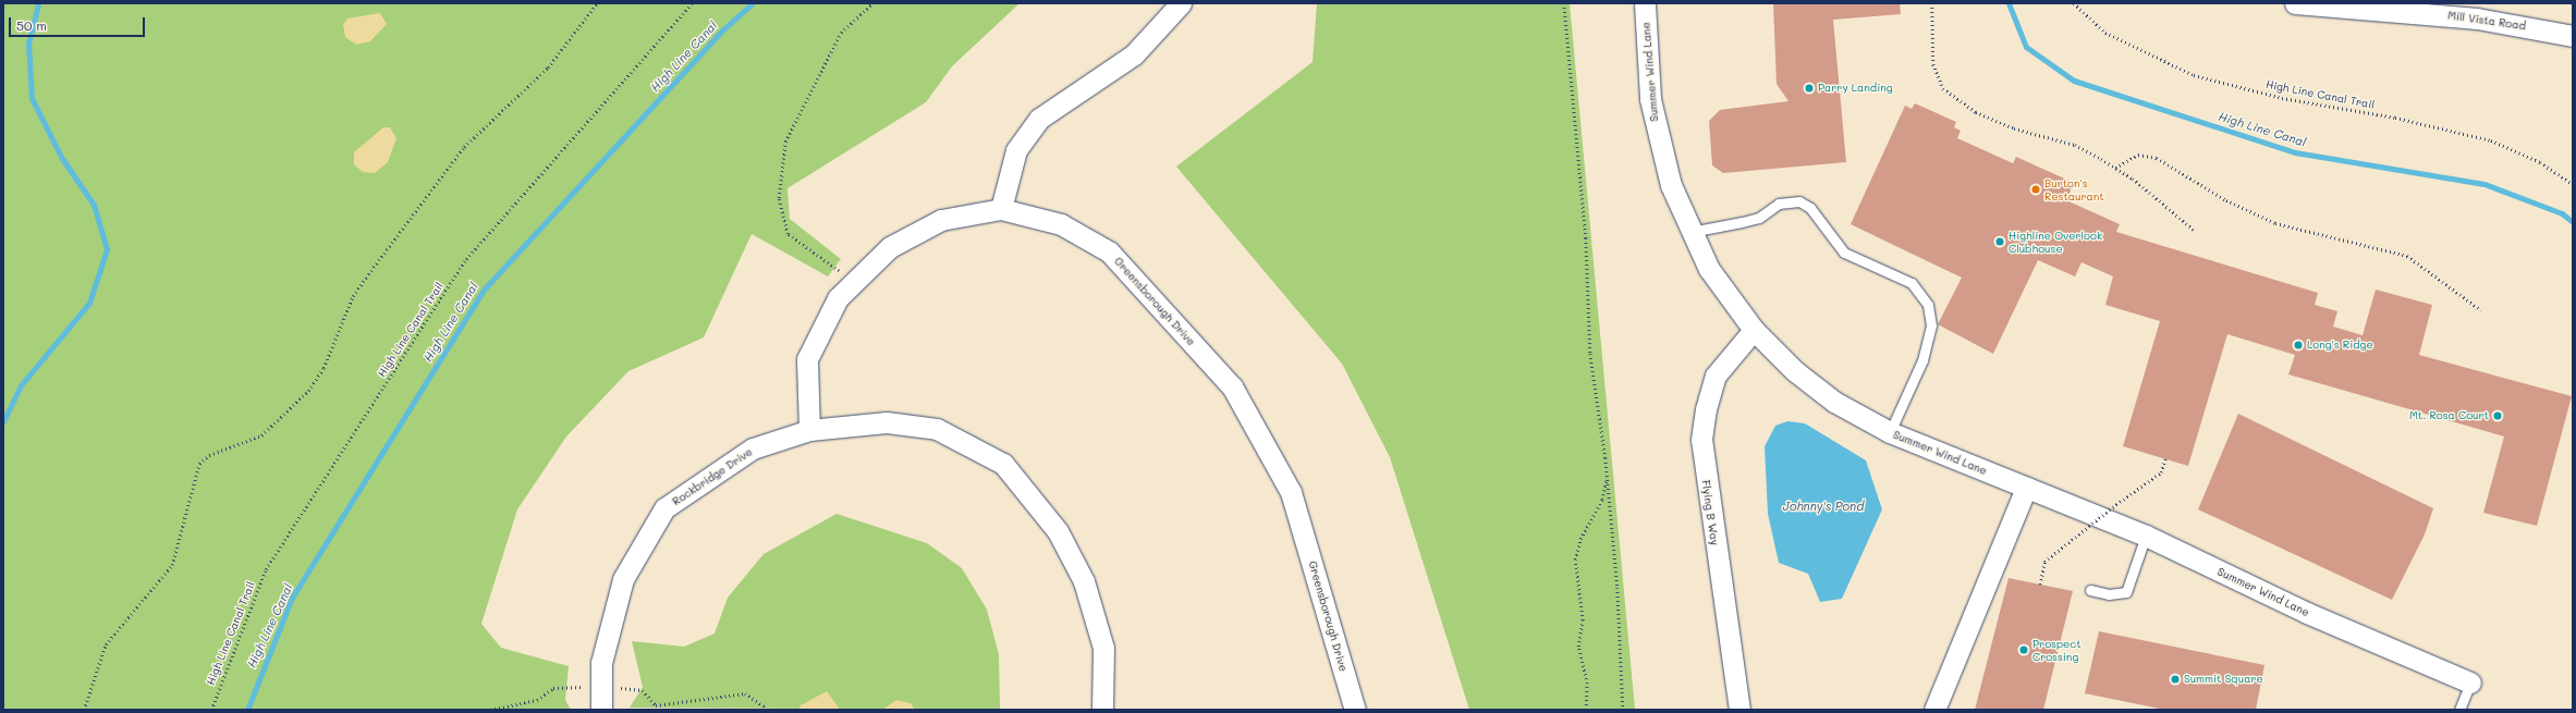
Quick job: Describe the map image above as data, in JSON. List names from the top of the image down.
{
  "streets": {
    "street": [
      "Mill Vista Road",
      "Summer Wind Lane",
      "Greensborough Drive",
      "Rockbridge Drive",
      "Flying B Way"
    ],
    "path": ["High Line Canal Trail"]
  },
  "crossings": [
    ["Summer Wind Lane", "Flying B Way"],
    ["Greensborough Drive", "Rockbridge Drive"]
  ],
  "water": ["High Line Canal", "Johnny's Pond"],
  "places": [
    "Parry Landing",
    "Burton's Restaurant",
    "Highline Overlook Clubhouse",
    "Long's Ridge",
    "Mt. Rosa Court",
    "Prospect Crossing",
    "Summit Square"
  ],
  "scale_bar": "50 m"
}
